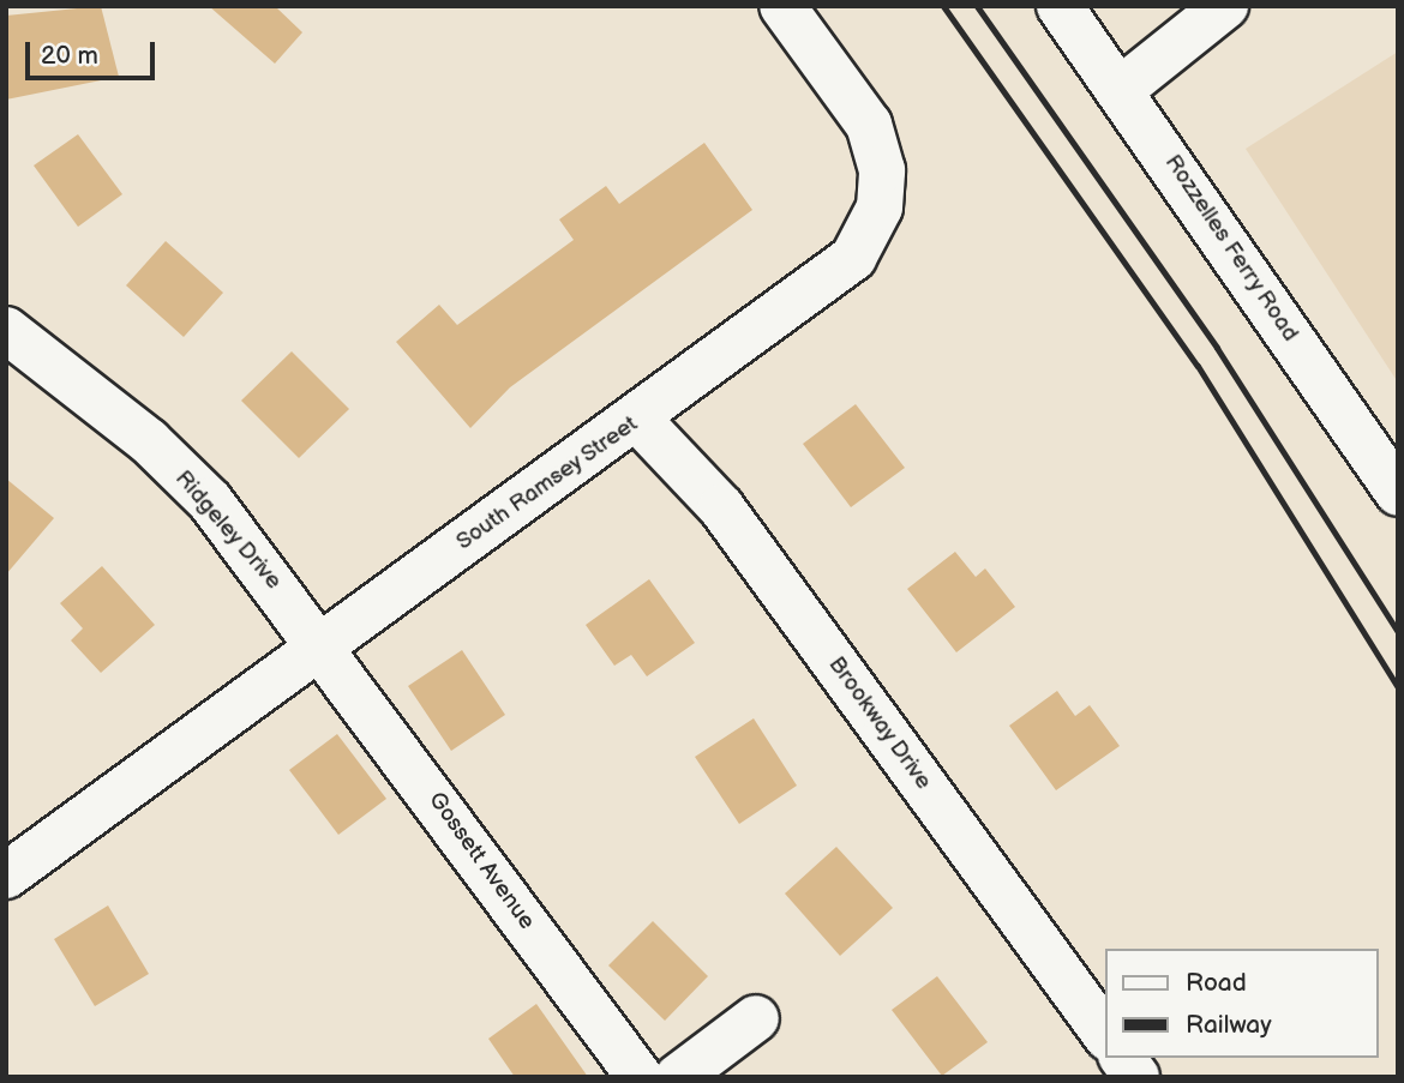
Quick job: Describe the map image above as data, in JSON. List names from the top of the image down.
{
  "streets": {
    "street": [
      "Rozzelles Ferry Road",
      "South Ramsey Street",
      "Ridgeley Drive",
      "Brookway Drive",
      "Gossett Avenue"
    ]
  },
  "crossings": [
    ["South Ramsey Street", "Ridgeley Drive"],
    ["South Ramsey Street", "Brookway Drive"],
    ["South Ramsey Street", "Gossett Avenue"],
    ["Ridgeley Drive", "Gossett Avenue"]
  ],
  "legend": ["Road", "Railway"],
  "scale_bar": "20 m"
}
